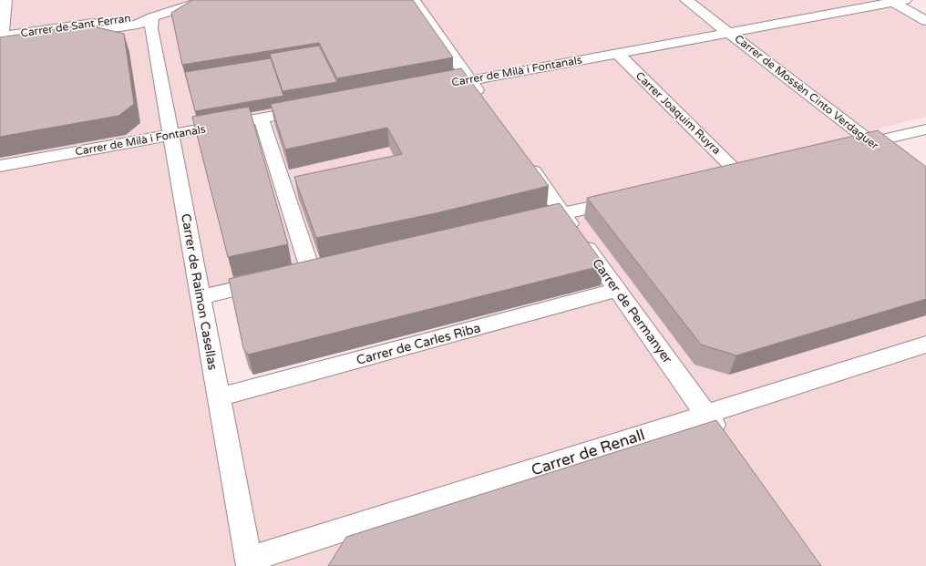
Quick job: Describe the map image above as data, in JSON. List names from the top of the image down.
{
  "streets": {
    "street": [
      "Carrer de Sant Ferran",
      "Carrer de Milà i Fontanals",
      "Carrer de Mossèn Cinto Verdaguer",
      "Carrer Joaquim Ruyra",
      "Carrer de Raimon Casellas",
      "Carrer de Permanyer",
      "Carrer de Carles Riba",
      "Carrer de Renall"
    ]
  },
  "crossings": [
    ["Carrer de Sant Ferran", "Carrer de Raimon Casellas"],
    ["Carrer de Milà i Fontanals", "Carrer de Mossèn Cinto Verdaguer"],
    ["Carrer de Milà i Fontanals", "Carrer Joaquim Ruyra"],
    ["Carrer de Milà i Fontanals", "Carrer de Raimon Casellas"],
    ["Carrer de Raimon Casellas", "Carrer de Carles Riba"],
    ["Carrer de Raimon Casellas", "Carrer de Renall"],
    ["Carrer de Permanyer", "Carrer de Carles Riba"],
    ["Carrer de Permanyer", "Carrer de Renall"]
  ]
}
